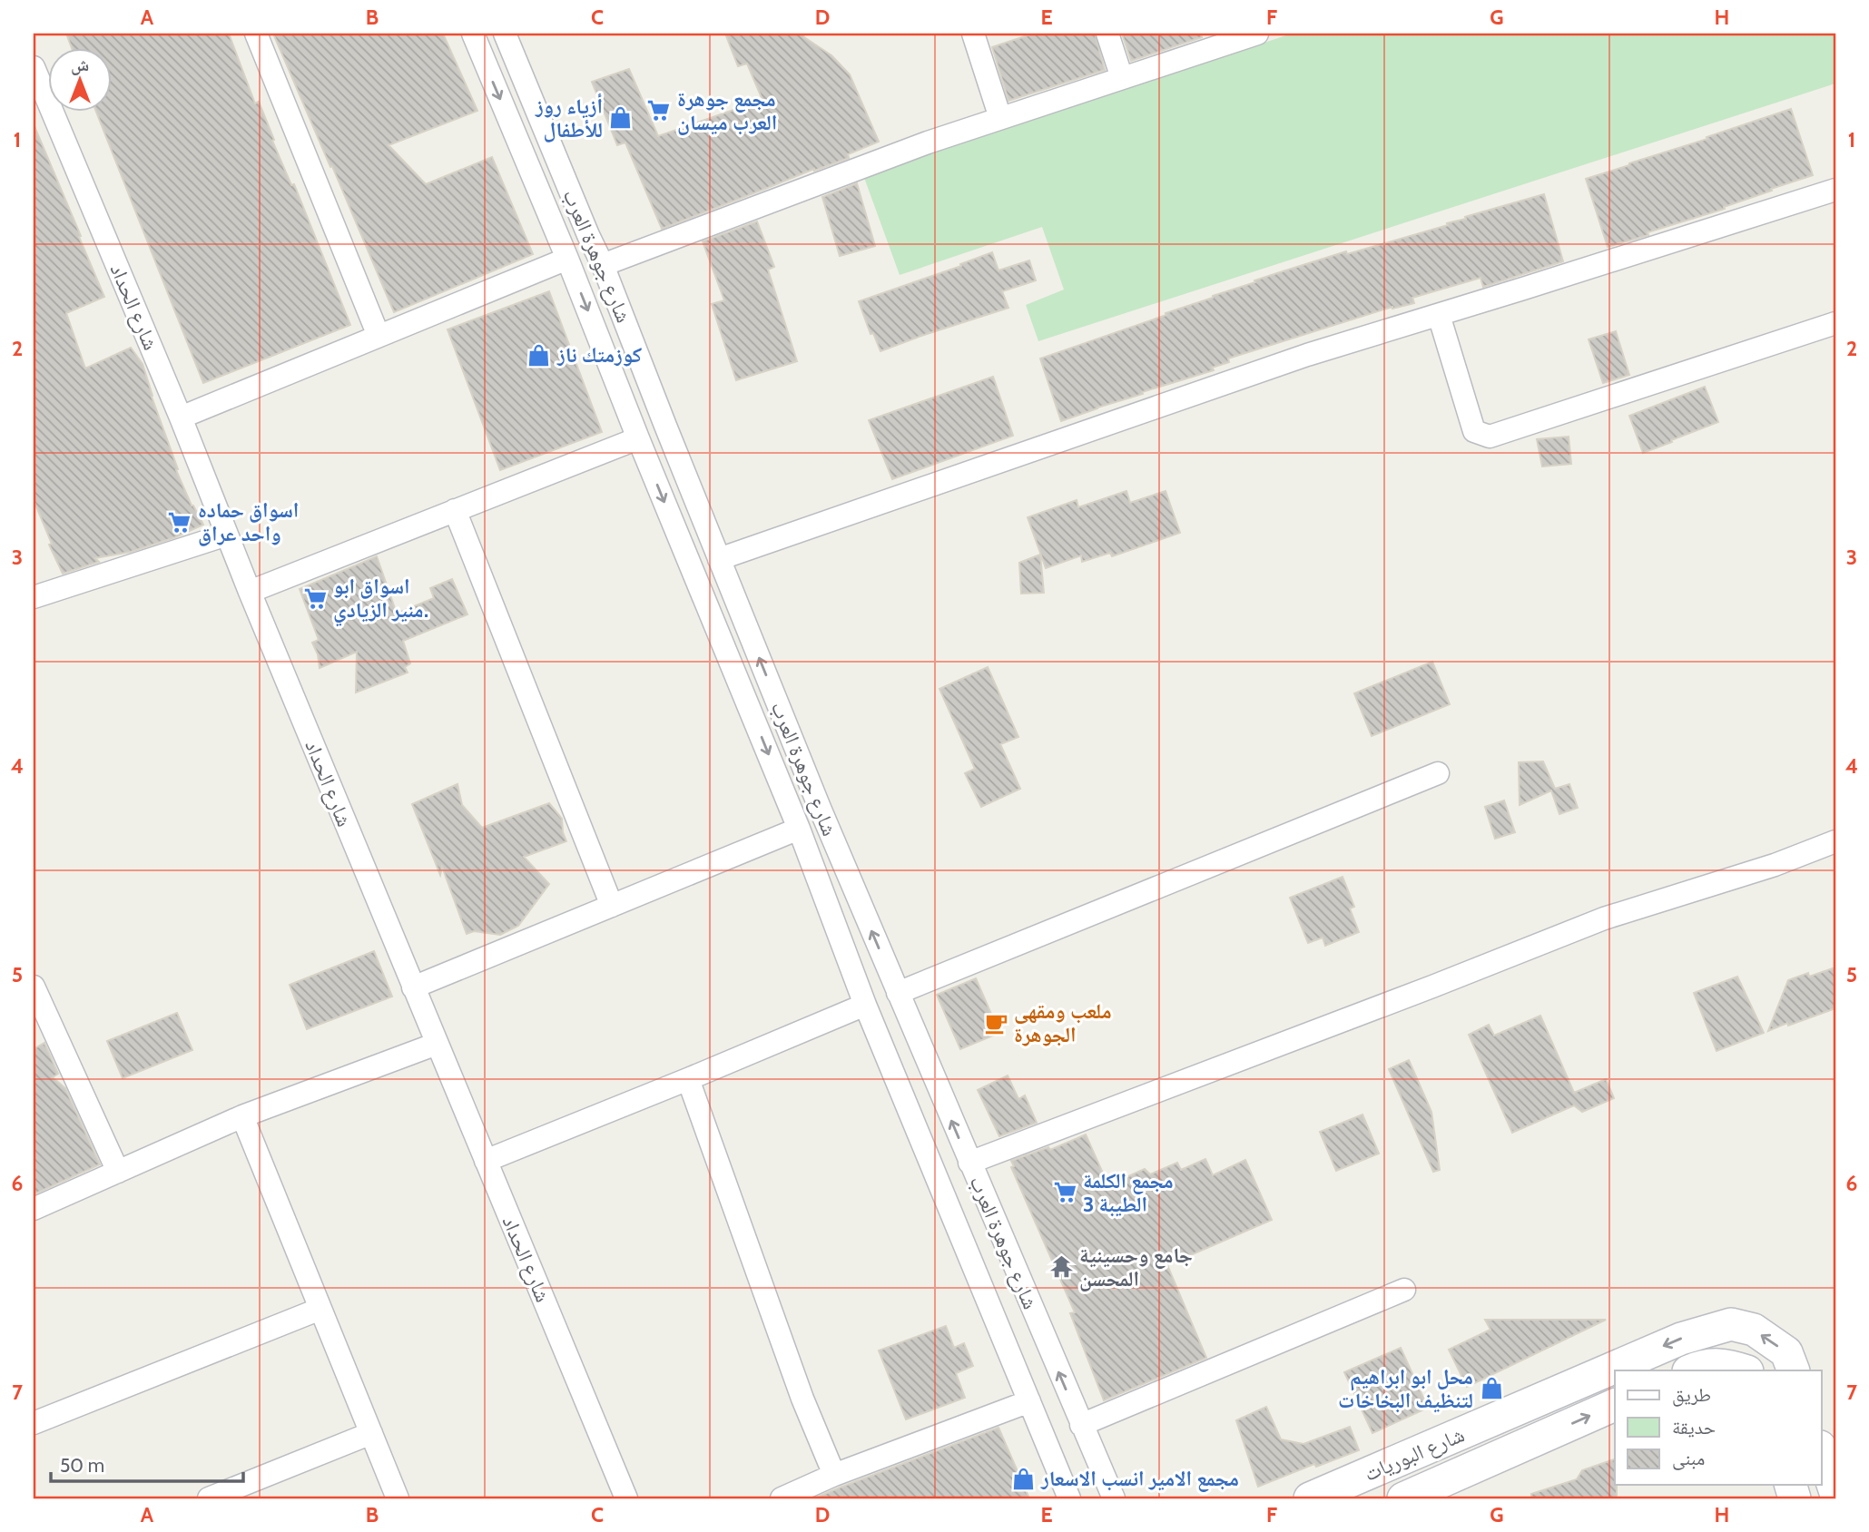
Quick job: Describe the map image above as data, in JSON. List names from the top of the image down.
{
  "streets": {
    "street": ["شارع جوهرة العرب", "شارع الحداد", "شارع البوريات"]
  },
  "places": {
    "supermarket": [
      "مجمع جوهرة العرب ميسان",
      "اسواق حماده واحد عراق",
      "اسواق ابو منير الزيادي.",
      "مجمع الكلمة الطيبة 3"
    ],
    "shop": [
      "أزياء روز للأطفال",
      "كوزمتك ناز",
      "محل ابو ابراهيم لتنظيف البخاخات",
      "مجمع الامير انسب الاسعار"
    ],
    "cafe": ["ملعب ومقهى الجوهرة"],
    "temple": ["جامع وحسينية المحسن"]
  },
  "legend": ["طريق", "حديقة", "مبنى"],
  "scale_bar": "50 m",
  "north": "top",
  "grid": {
    "columns": [
      "A",
      "B",
      "C",
      "D",
      "E",
      "F",
      "G",
      "H"
    ],
    "rows": [
      "1",
      "2",
      "3",
      "4",
      "5",
      "6",
      "7"
    ]
  }
}
